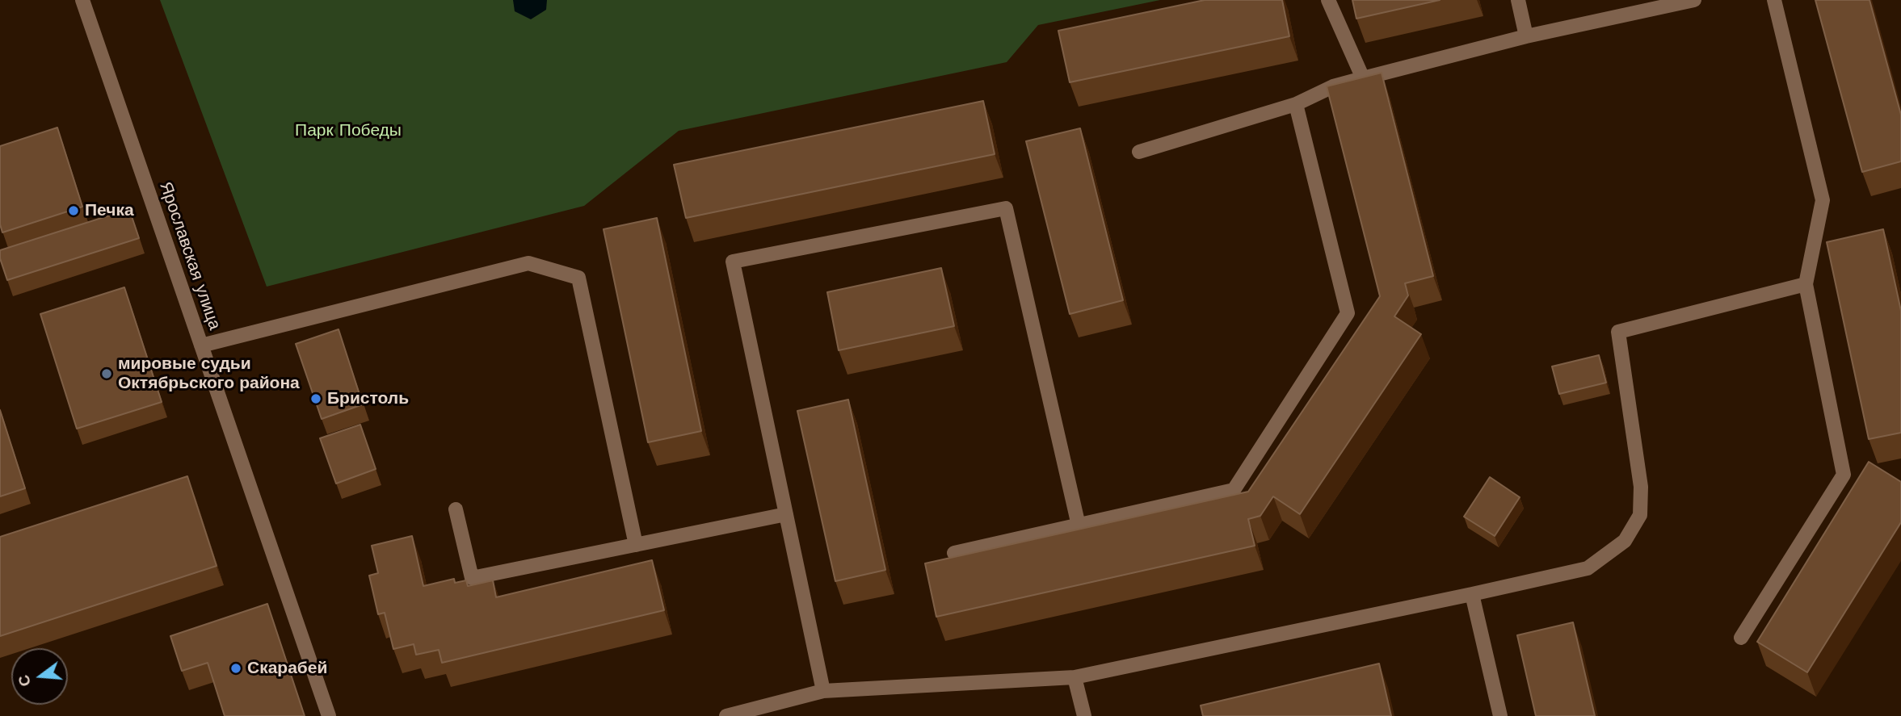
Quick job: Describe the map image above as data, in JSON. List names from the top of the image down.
{
  "streets": {
    "street": ["Ярославская улица"]
  },
  "parks": ["Парк Победы"],
  "places": [
    "Печка",
    "мировые судьи Октябрьского района",
    "Бристоль",
    "Скарабей"
  ],
  "north": "left"
}
